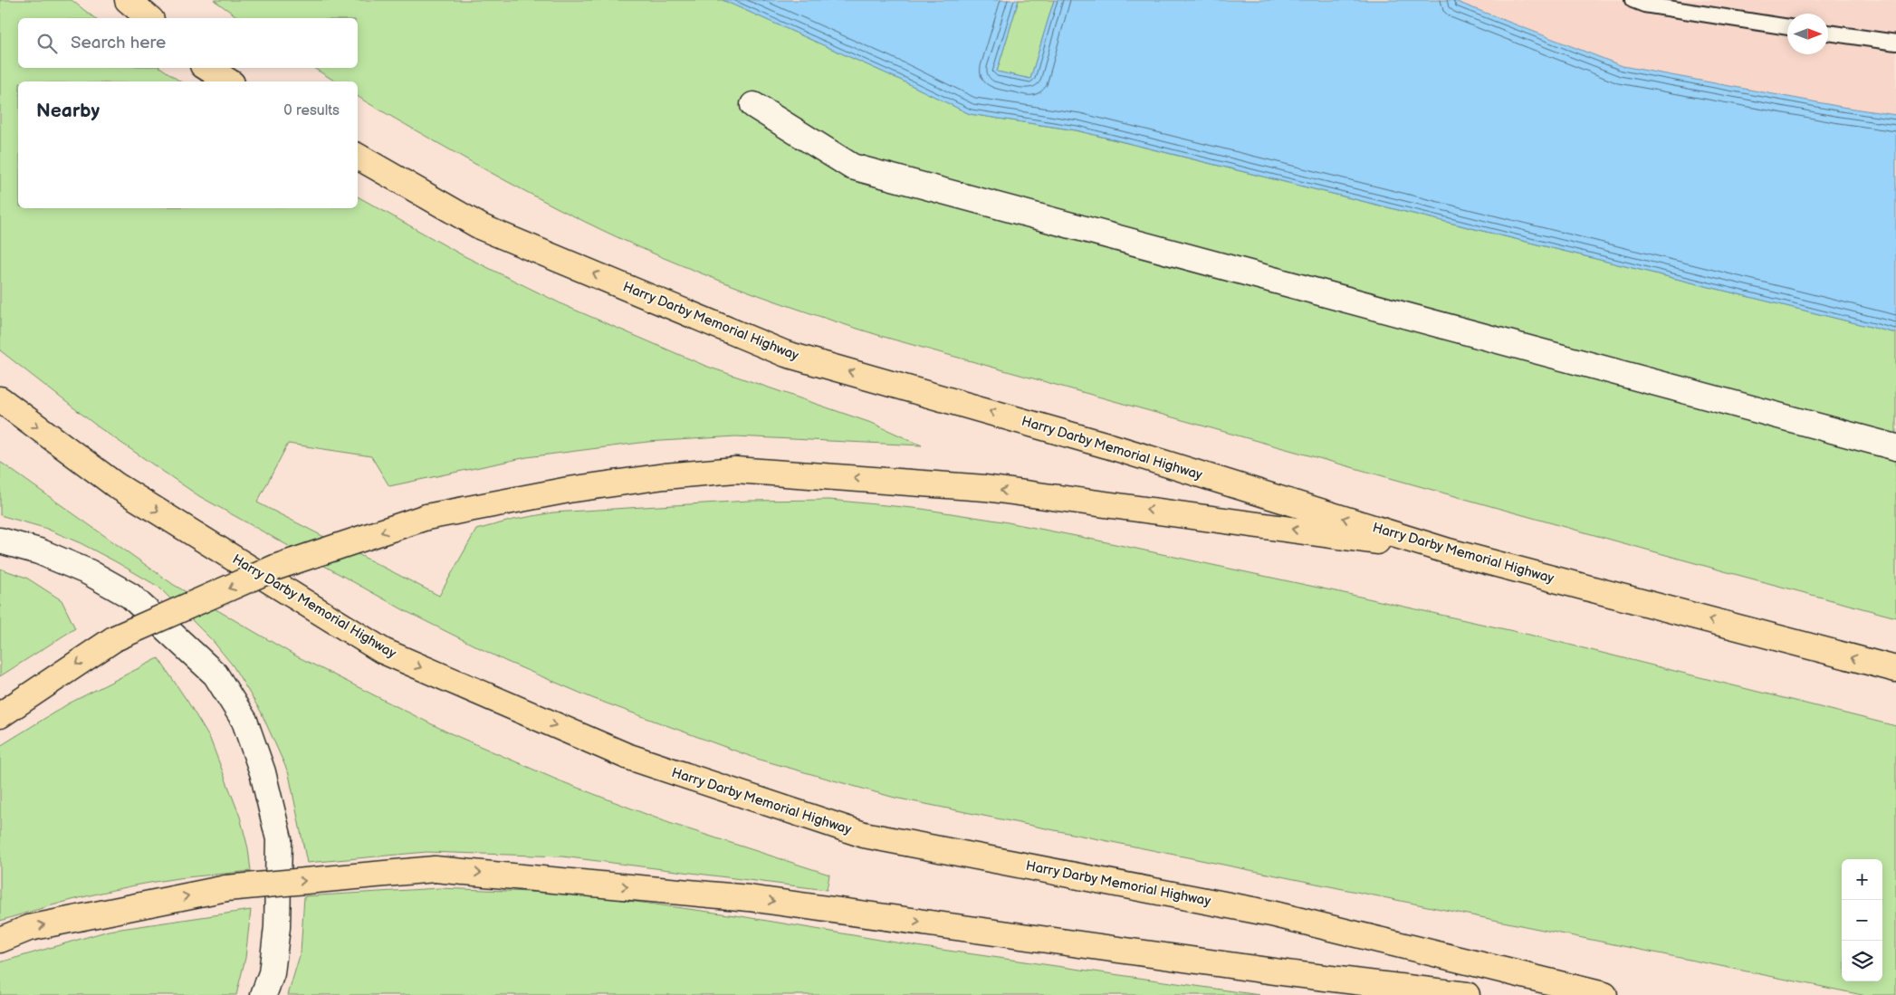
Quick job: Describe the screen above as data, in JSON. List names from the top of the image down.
{
  "streets": {
    "highway": ["Harry Darby Memorial Highway"]
  },
  "north": "right",
  "page": {
    "search": "Search here",
    "heading": ["Nearby", "0 results"],
    "map_buttons": ["+", "−"]
  }
}
